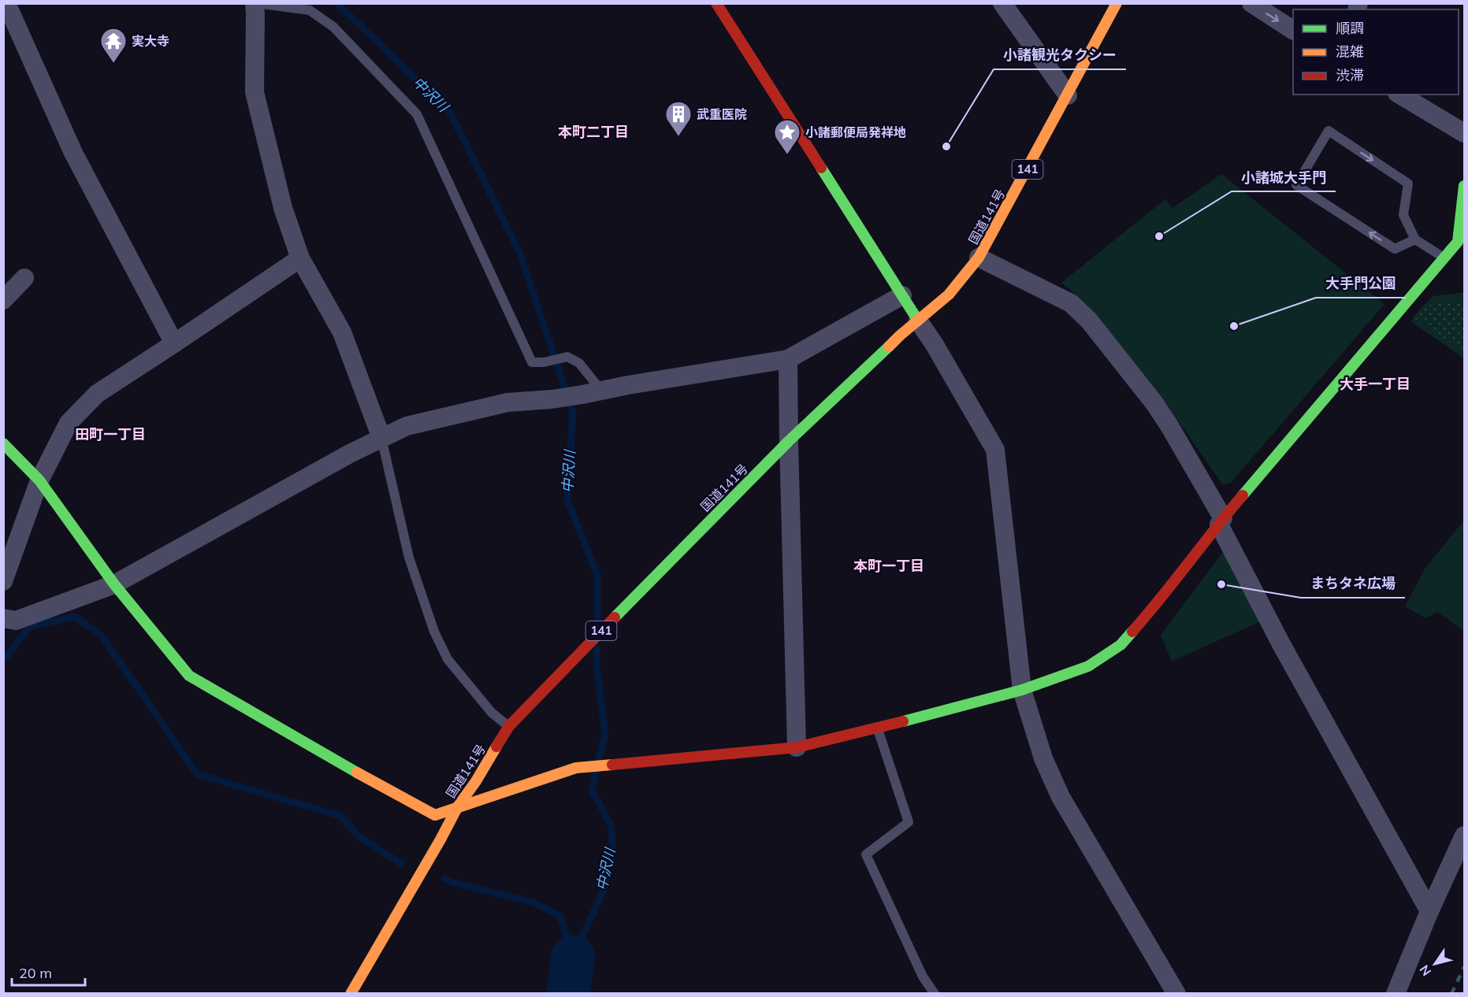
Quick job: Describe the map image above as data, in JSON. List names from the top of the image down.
{
  "streets": {
    "main road": ["141", "国道141号"]
  },
  "districts": [
    "本町二丁目",
    "大手一丁目",
    "田町一丁目",
    "本町一丁目"
  ],
  "water": ["中沢川"],
  "places": {
    "temple": ["実大寺"],
    "building": ["武重医院"],
    "other": [
      "小諸観光タクシー",
      "小諸城大手門",
      "大手門公園",
      "まちタネ広場"
    ],
    "place": ["小諸郵便局発祥地"]
  },
  "legend": ["順調", "混雑", "渋滞"],
  "scale_bar": "20 m",
  "north": "bottom left"
}
